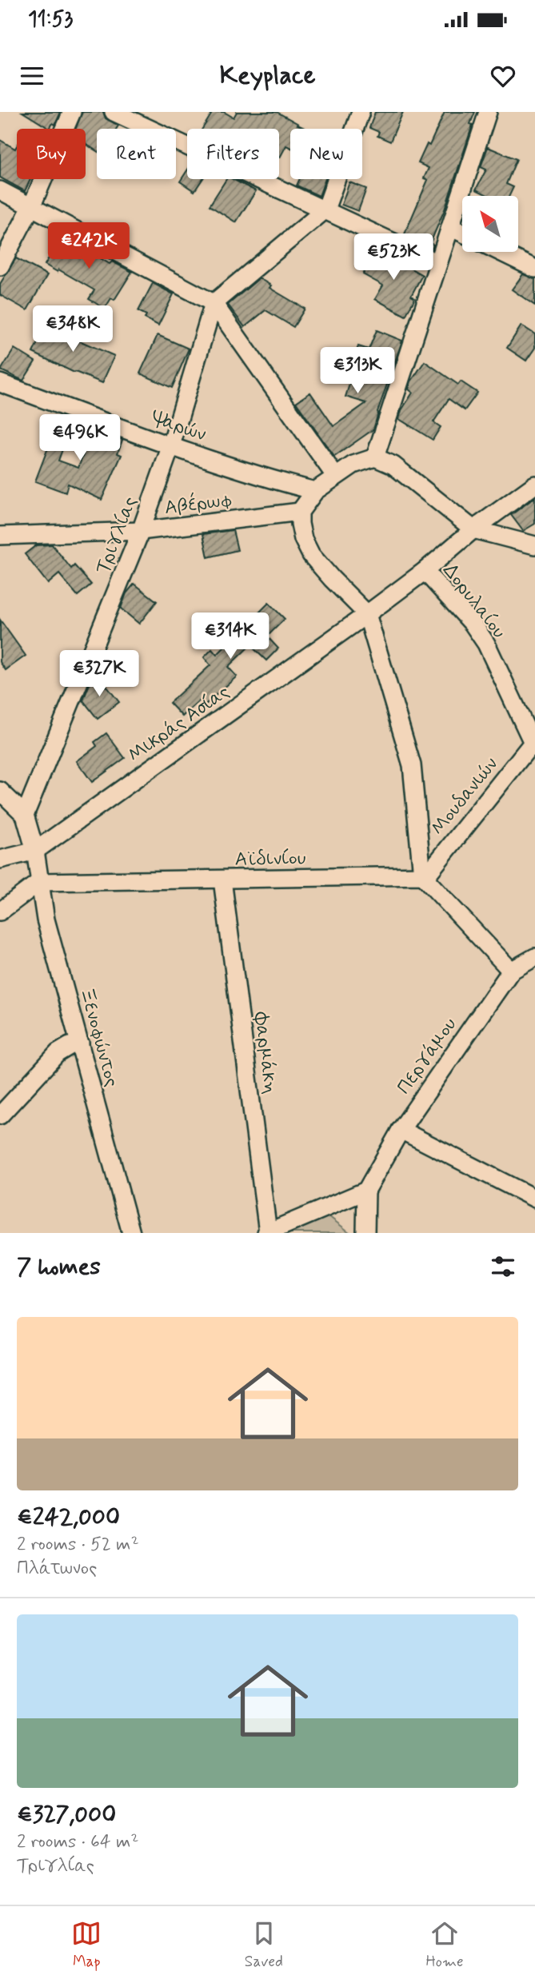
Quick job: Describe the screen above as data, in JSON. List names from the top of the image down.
{
  "streets": {
    "street": [
      "Ψαρών",
      "Αβέρωφ",
      "Τριγλίας",
      "Δορυλαίου",
      "Μικράς Ασίας",
      "Μουδανιών",
      "Αϊδινίου",
      "Ξενοφώντος",
      "Φαρμάκη",
      "Περγάμου"
    ]
  },
  "crossings": [
    ["Ψαρών", "Τριγλίας"],
    ["Αβέρωφ", "Τριγλίας"],
    ["Δορυλαίου", "Μικράς Ασίας"],
    ["Δορυλαίου", "Μουδανιών"],
    ["Μικράς Ασίας", "Ξενοφώντος"],
    ["Μουδανιών", "Αϊδινίου"],
    ["Αϊδινίου", "Ξενοφώντος"],
    ["Αϊδινίου", "Φαρμάκη"]
  ],
  "north": "top left",
  "page": {
    "status": "11:53",
    "header": "Keyplace",
    "chip": [
      "Buy",
      "Rent",
      "Filters",
      "New"
    ],
    "price": [
      "€242K",
      "€523K",
      "€348K",
      "€313K",
      "€496K",
      "€314K",
      "€327K"
    ],
    "heading": "7 homes",
    "list": [
      {
        "name": "€242,000",
        "note": "2 rooms · 52 m² · Πλάτωνος"
      },
      {
        "name": "€327,000",
        "note": "2 rooms · 64 m² · Τριγλίας"
      }
    ],
    "tabs": ["Map", "Saved", "Home"]
  }
}
